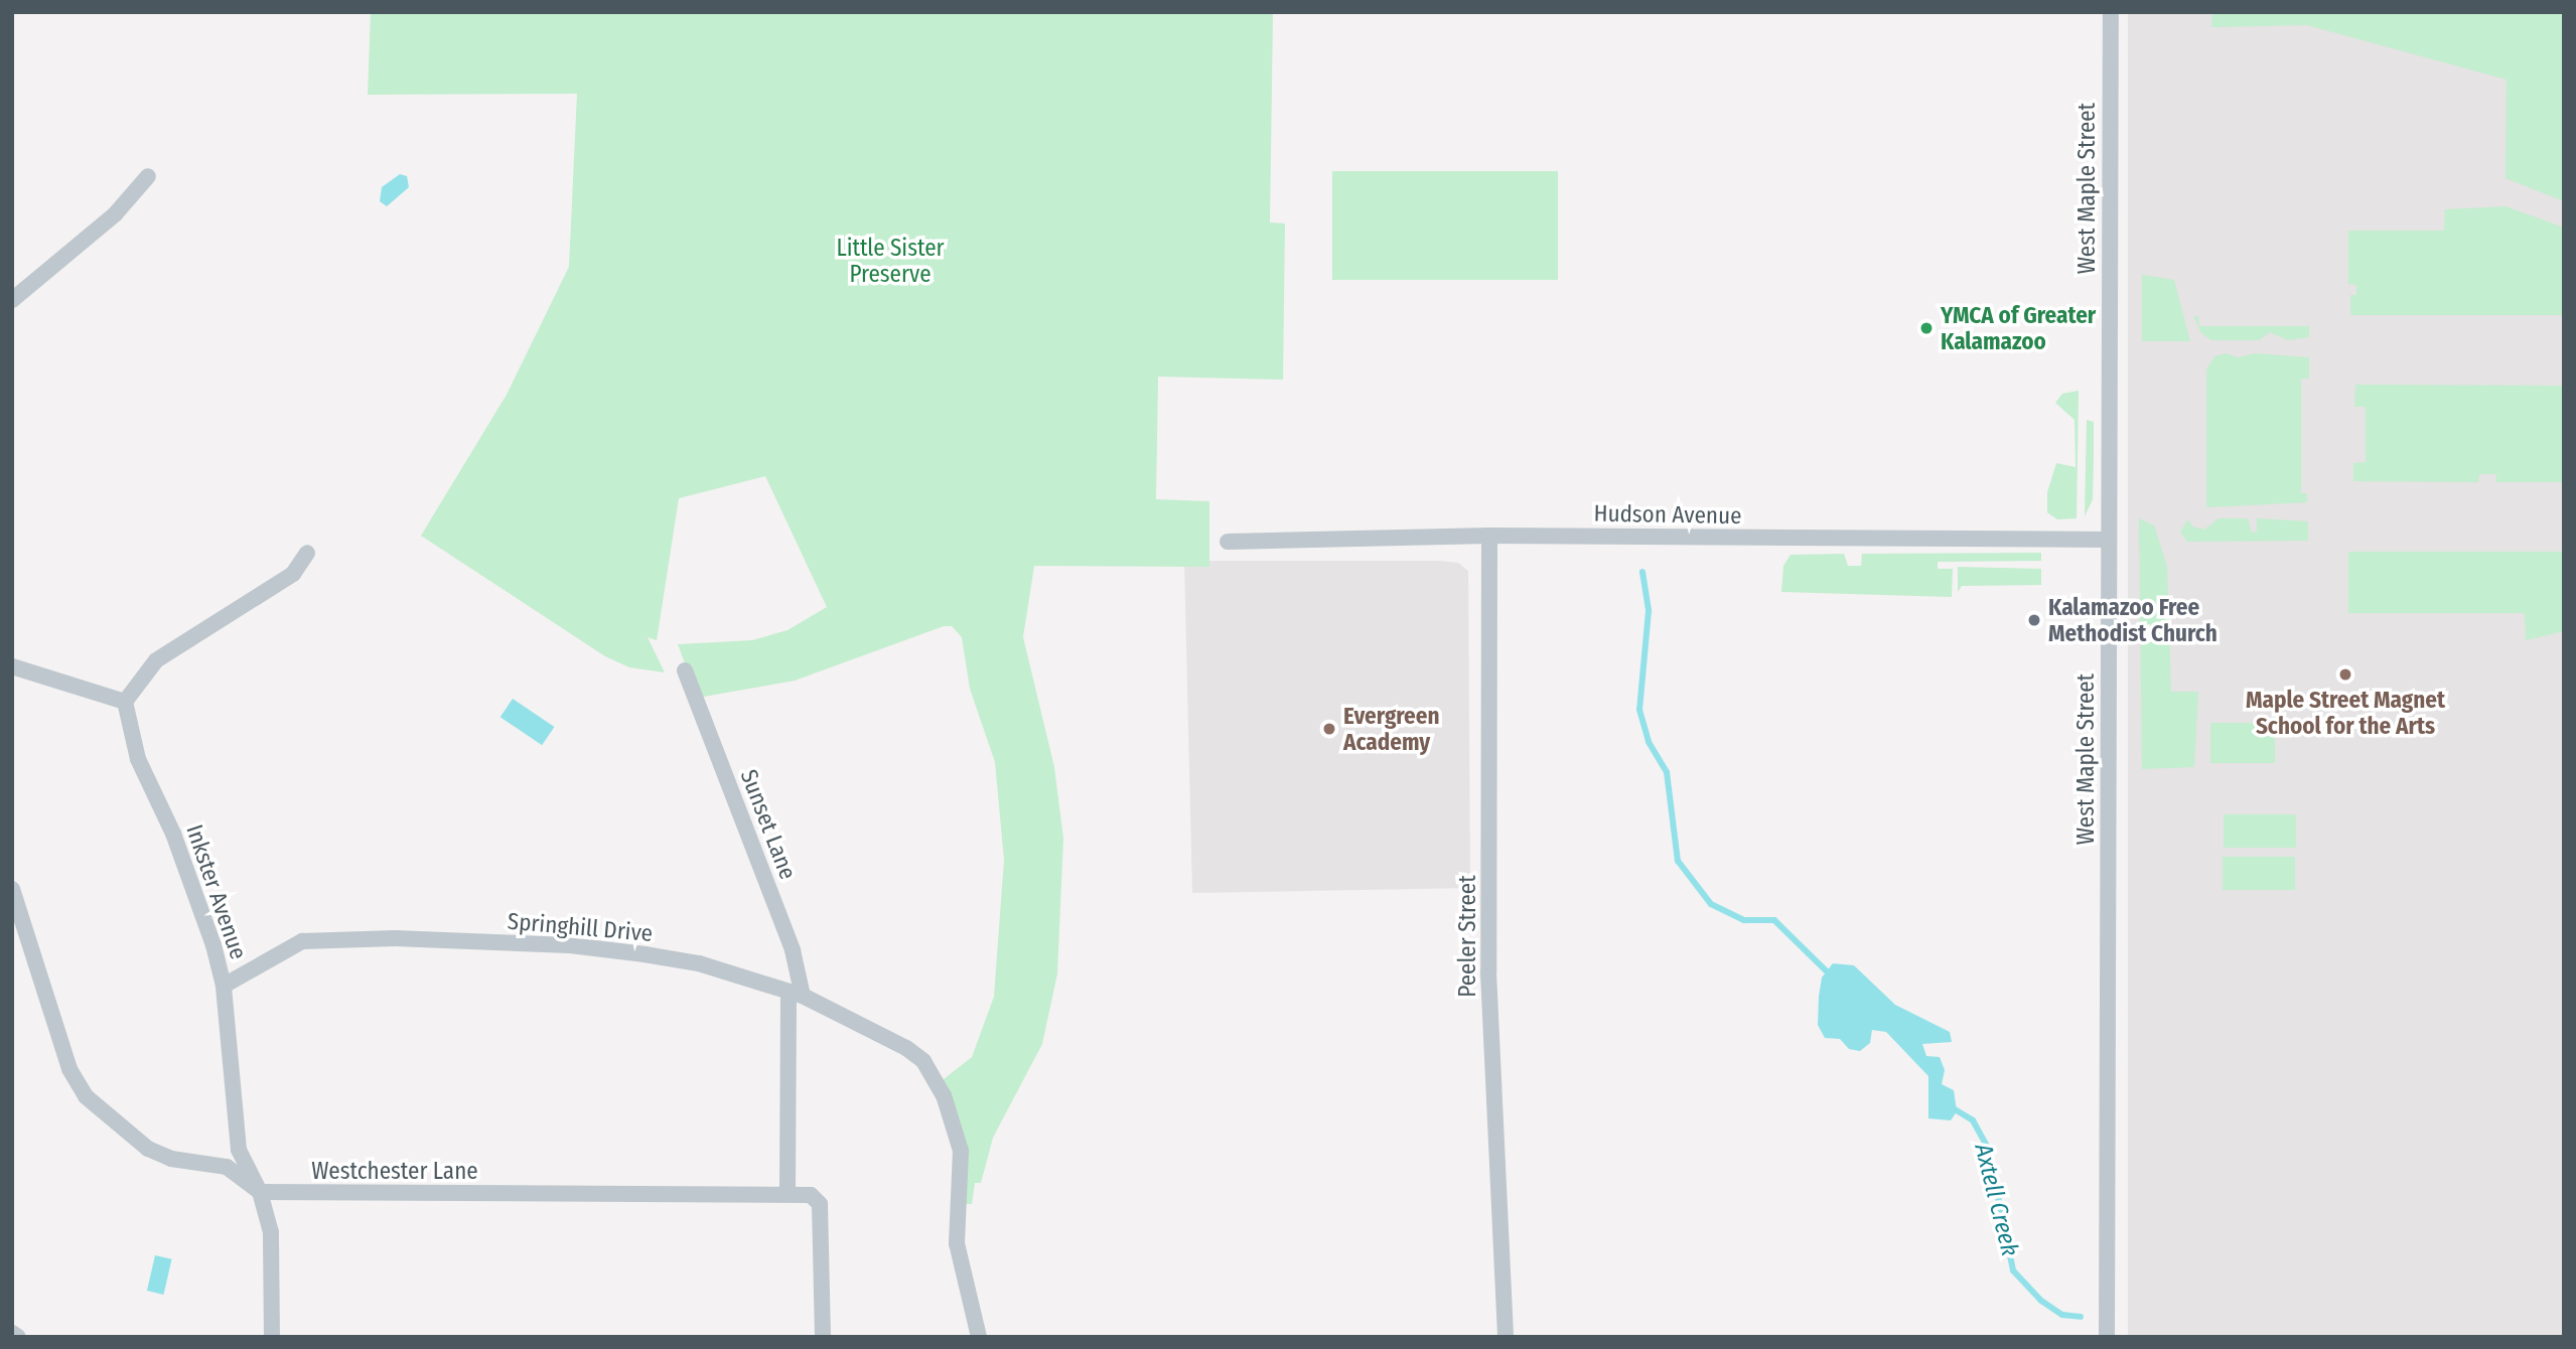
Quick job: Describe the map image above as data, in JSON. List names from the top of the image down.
{
  "streets": {
    "street": [
      "West Maple Street",
      "Hudson Avenue",
      "Sunset Lane",
      "Inkster Avenue",
      "Springhill Drive",
      "Peeler Street",
      "Westchester Lane"
    ]
  },
  "crossings": [
    ["West Maple Street", "Hudson Avenue"],
    ["Hudson Avenue", "Peeler Street"],
    ["Sunset Lane", "Springhill Drive"],
    ["Sunset Lane", "Westchester Lane"],
    ["Inkster Avenue", "Springhill Drive"],
    ["Inkster Avenue", "Westchester Lane"]
  ],
  "water": ["Axtell Creek"],
  "parks": ["Little Sister Preserve"],
  "places": [
    "YMCA of Greater Kalamazoo",
    "Kalamazoo Free Methodist Church",
    "Maple Street Magnet School for the Arts",
    "Evergreen Academy"
  ]
}
